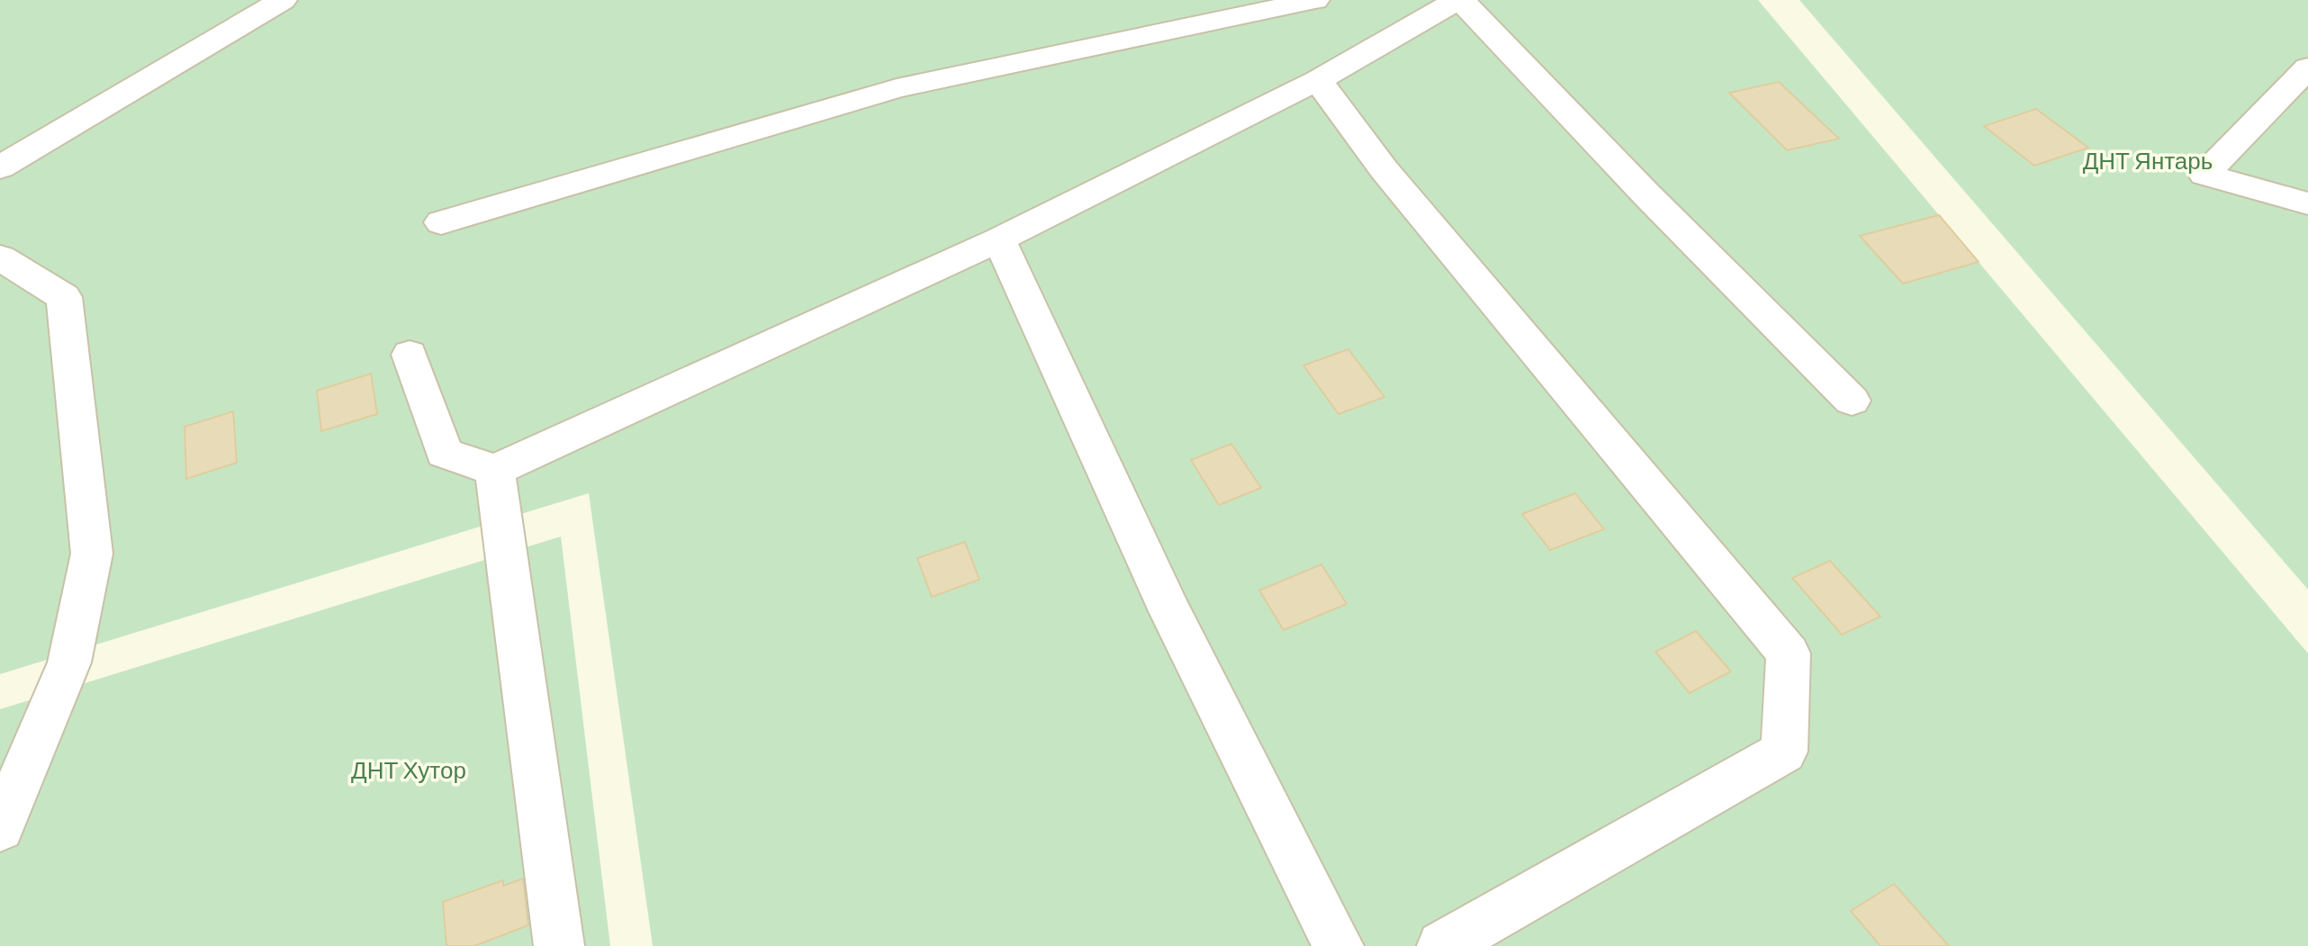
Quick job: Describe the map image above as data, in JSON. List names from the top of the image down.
{
  "parks": ["ДНТ Янтарь", "ДНТ Хутор"]
}
